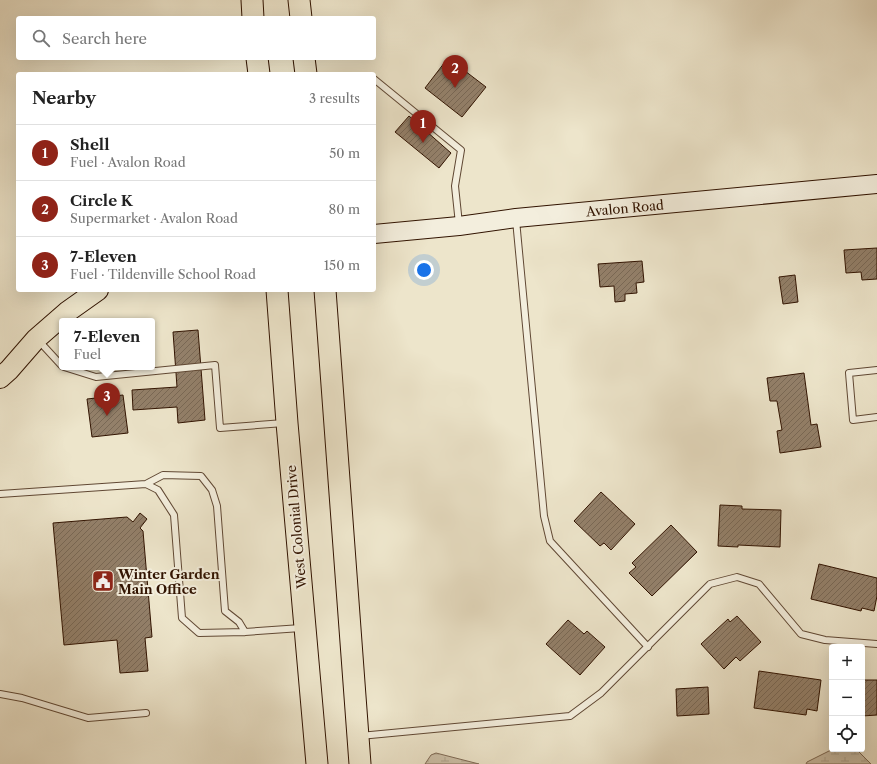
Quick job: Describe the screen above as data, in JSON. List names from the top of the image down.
{
  "streets": {
    "highway": ["West Colonial Drive"],
    "main road": ["Avalon Road"]
  },
  "places": {
    "public building": ["Winter Garden Main Office"]
  },
  "page": {
    "search": "Search here",
    "pins": ["2", "1", "3"],
    "heading": ["Nearby", "3 results"],
    "list": [
      {
        "mark": "1",
        "name": "Shell",
        "note": "Fuel · Avalon Road",
        "value": "50 m"
      },
      {
        "mark": "2",
        "name": "Circle K",
        "note": "Supermarket · Avalon Road",
        "value": "80 m"
      },
      {
        "mark": "3",
        "name": "7-Eleven",
        "note": "Fuel · Tildenville School Road",
        "value": "150 m"
      }
    ],
    "popup": ["7-Eleven", "Fuel"],
    "map_buttons": ["+", "−"]
  }
}
